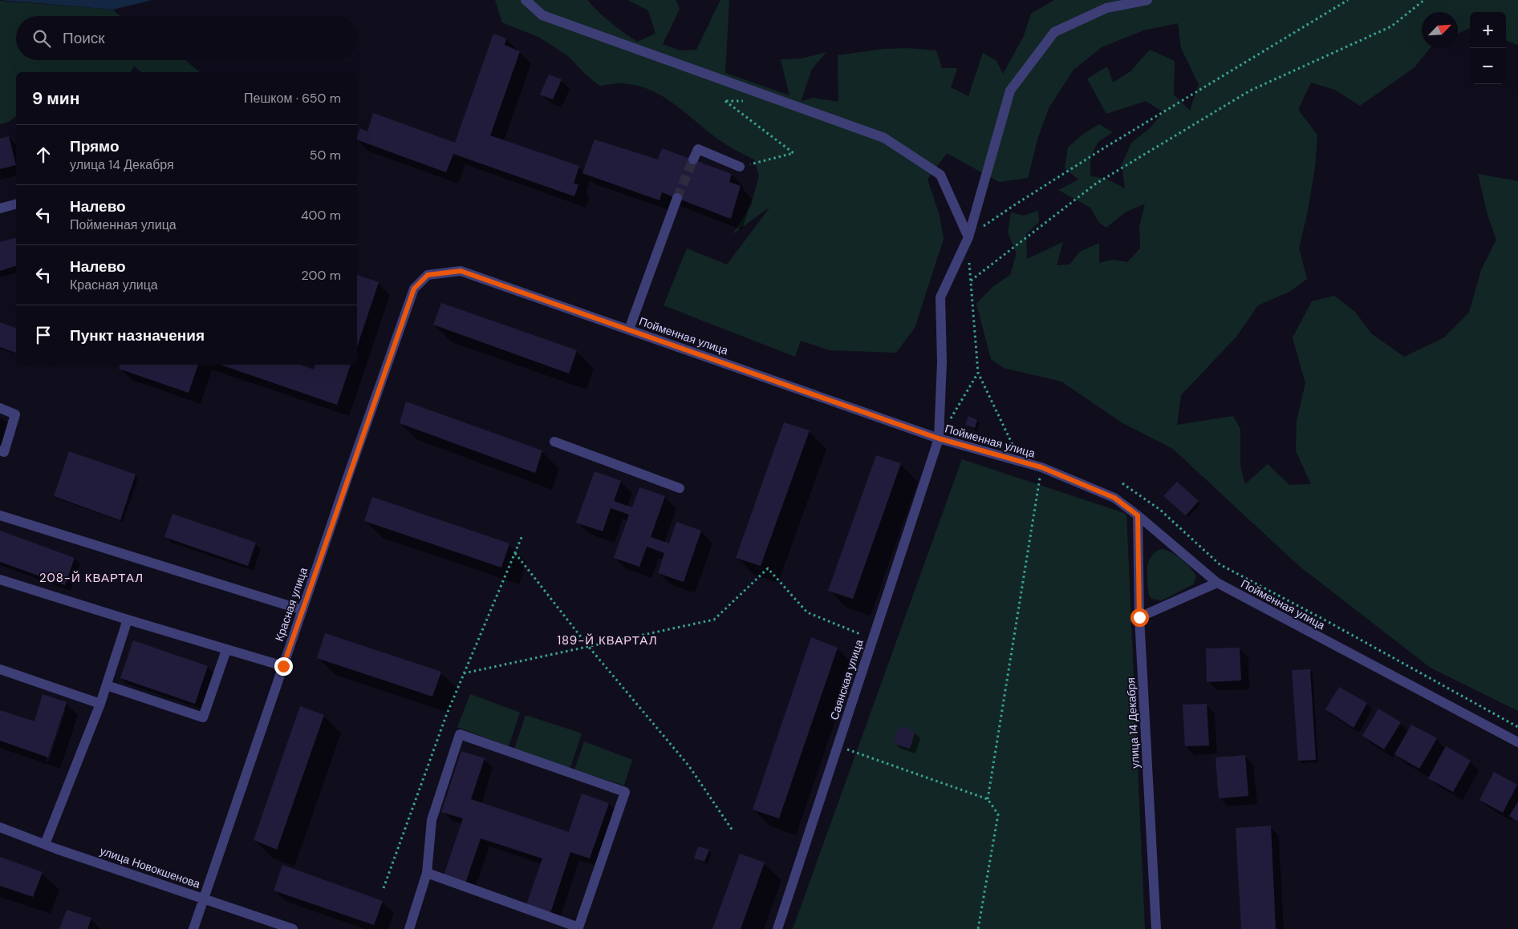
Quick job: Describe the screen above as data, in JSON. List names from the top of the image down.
{
  "streets": {
    "street": [
      "Пойменная улица",
      "Красная улица",
      "Саянская улица",
      "улица 14 Декабря",
      "улица Новокшенова"
    ]
  },
  "crossings": [
    ["Пойменная улица", "Красная улица"],
    ["Пойменная улица", "Саянская улица"],
    ["Пойменная улица", "улица 14 Декабря"],
    ["Красная улица", "улица Новокшенова"]
  ],
  "districts": ["208-Й КВАРТАЛ", "189-Й КВАРТАЛ"],
  "north": "top right",
  "page": {
    "map_buttons": ["+", "−"],
    "search": "Поиск",
    "heading": ["9 мин", "Пешком · 650 m"],
    "list": [
      ["Прямо", "улица 14 Декабря", "50 m"],
      ["Налево", "Пойменная улица", "400 m"],
      ["Налево", "Красная улица", "200 m"],
      "Пункт назначения"
    ]
  }
}
